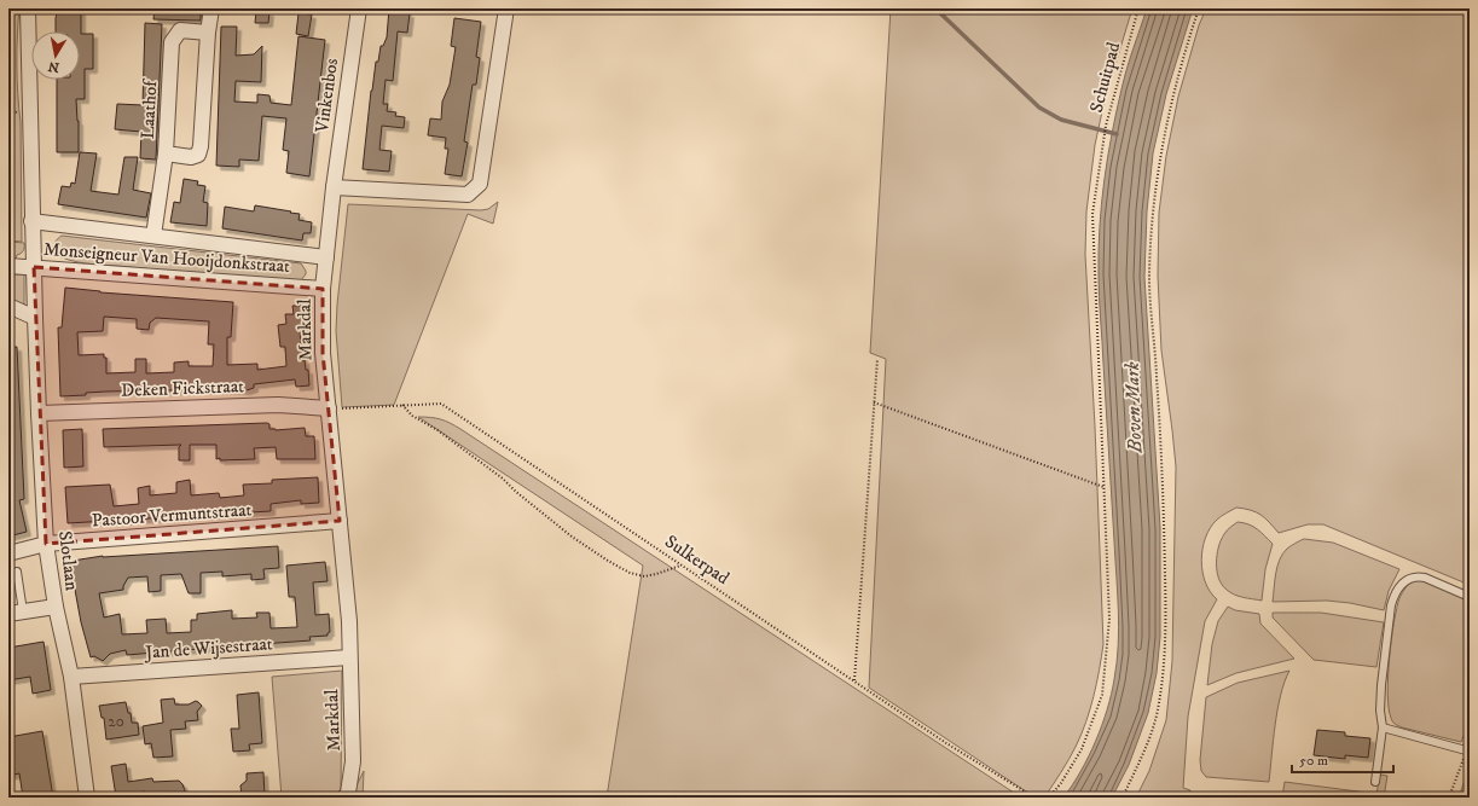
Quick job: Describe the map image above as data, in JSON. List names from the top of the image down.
{
  "streets": {
    "street": [
      "Vinkenbos",
      "Laathof",
      "Monseigneur Van Hooijdonkstraat",
      "Markdal",
      "Deken Fickstraat",
      "Pastoor Vermuntstraat",
      "Slotlaan",
      "Jan de Wijsestraat"
    ],
    "path": ["Schuitpad", "Sulkerpad"]
  },
  "crossings": [
    ["Vinkenbos", "Markdal"],
    ["Monseigneur Van Hooijdonkstraat", "Markdal"],
    ["Monseigneur Van Hooijdonkstraat", "Slotlaan"],
    ["Markdal", "Deken Fickstraat"],
    ["Markdal", "Pastoor Vermuntstraat"],
    ["Markdal", "Sulkerpad"],
    ["Markdal", "Jan de Wijsestraat"],
    ["Deken Fickstraat", "Sulkerpad"],
    ["Deken Fickstraat", "Slotlaan"],
    ["Pastoor Vermuntstraat", "Slotlaan"],
    ["Slotlaan", "Jan de Wijsestraat"]
  ],
  "water": ["Boven Mark"],
  "house_numbers": ["20"],
  "scale_bar": "50 m",
  "north": "bottom"
}
